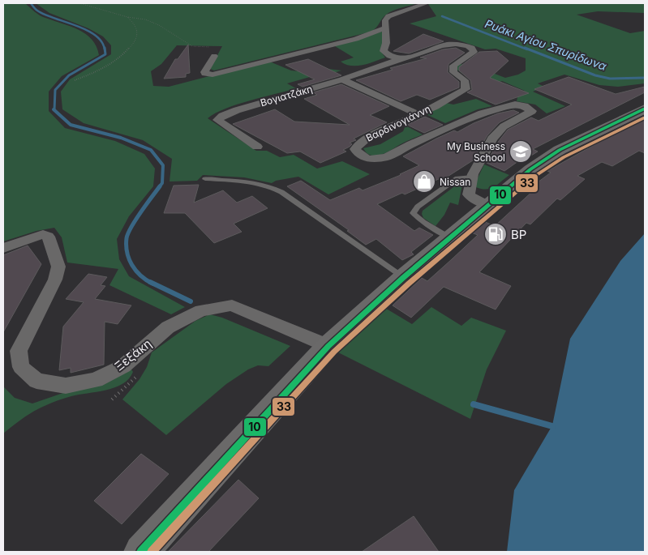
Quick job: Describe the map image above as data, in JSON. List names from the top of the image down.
{
  "streets": {
    "street": ["Βογιατζάκη", "Βαρδινογιάννη", "Ξεξάκη"]
  },
  "crossings": [
    ["Βογιατζάκη", "Βαρδινογιάννη"]
  ],
  "water": ["Ρυάκι Αγίου Σπυρίδωνα"],
  "places": {
    "school or university": ["My Business School"],
    "shop": ["Nissan"],
    "fuel station": ["BP"]
  },
  "lines": ["transit line 10", "transit line 33"]
}
